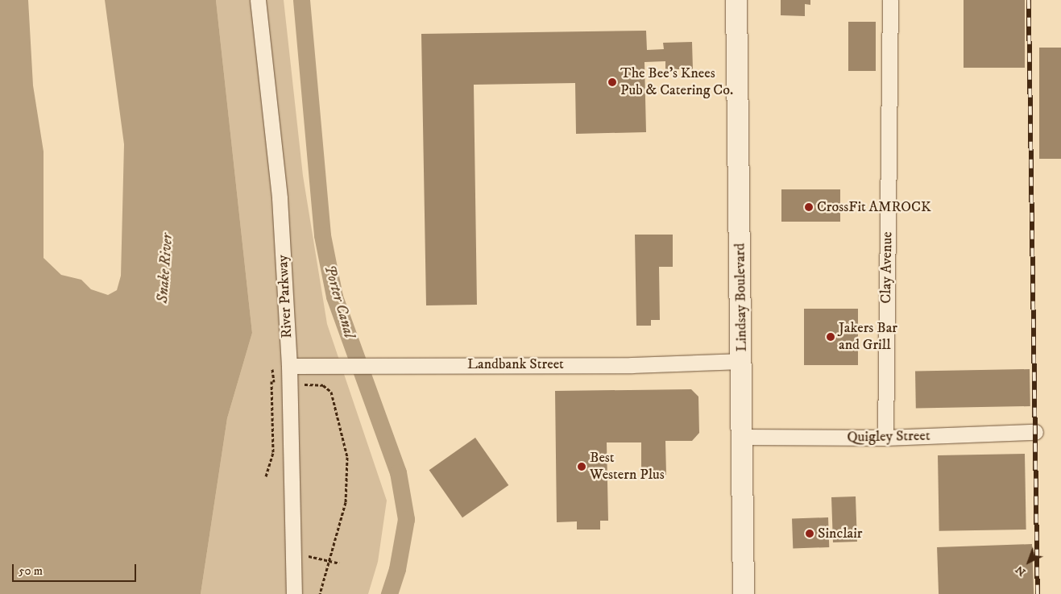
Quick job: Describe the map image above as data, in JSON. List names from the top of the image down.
{
  "streets": {
    "street": [
      "Clay Avenue",
      "River Parkway",
      "Lindsay Boulevard",
      "Landbank Street",
      "Quigley Street"
    ]
  },
  "crossings": [
    ["Clay Avenue", "Quigley Street"],
    ["River Parkway", "Landbank Street"],
    ["Lindsay Boulevard", "Landbank Street"],
    ["Lindsay Boulevard", "Quigley Street"]
  ],
  "water": ["Snake River", "Porter Canal"],
  "places": [
    "The Bee's Knees Pub & Catering Co.",
    "CrossFit AMROCK",
    "Jakers Bar and Grill",
    "Best Western Plus",
    "Sinclair"
  ],
  "scale_bar": "50 m",
  "north": "bottom left"
}
